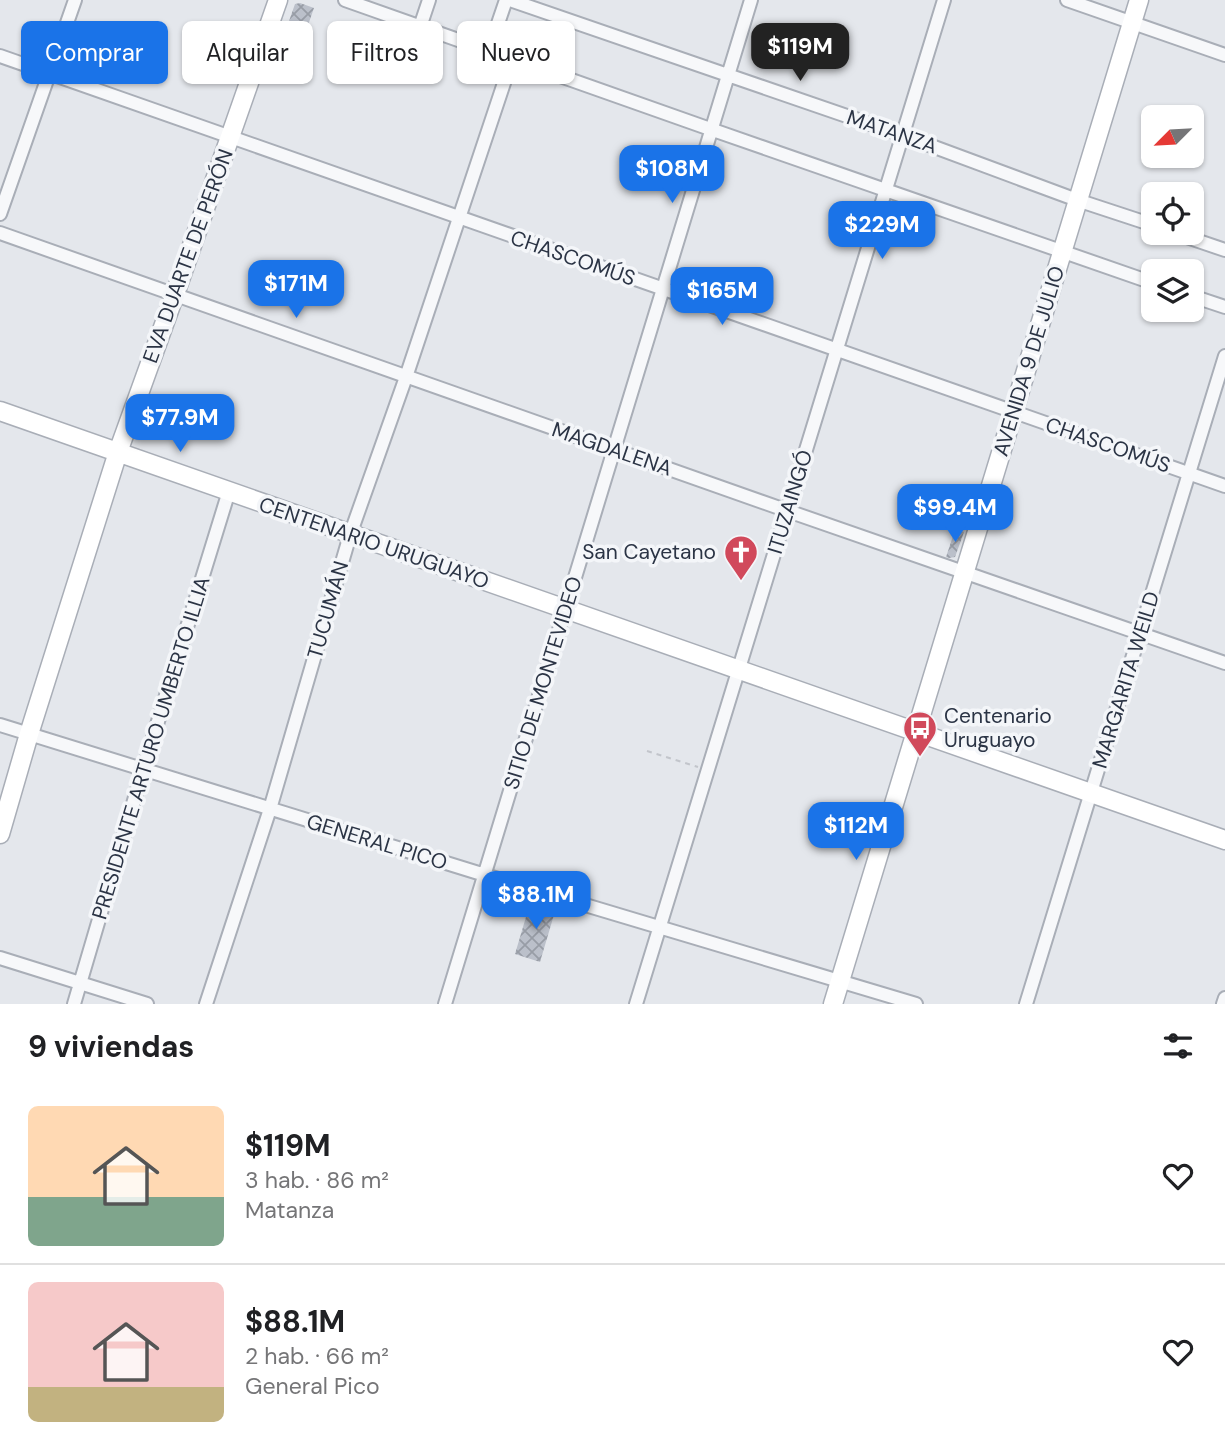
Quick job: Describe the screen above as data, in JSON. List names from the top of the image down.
{
  "streets": {
    "main road": ["EVA DUARTE DE PERÓN", "AVENIDA 9 DE JULIO", "CENTENARIO URUGUAYO"],
    "street": [
      "MATANZA",
      "CHASCOMÚS",
      "MAGDALENA",
      "ITUZAINGÓ",
      "TUCUMÁN",
      "MARGARITA WEILD",
      "SITIO DE MONTEVIDEO",
      "PRESIDENTE ARTURO UMBERTO ILLIA",
      "GENERAL PICO"
    ]
  },
  "crossings": [
    ["MATANZA", "AVENIDA 9 DE JULIO"],
    ["MATANZA", "ITUZAINGÓ"],
    ["MATANZA", "SITIO DE MONTEVIDEO"],
    ["EVA DUARTE DE PERÓN", "CHASCOMÚS"],
    ["EVA DUARTE DE PERÓN", "MAGDALENA"],
    ["EVA DUARTE DE PERÓN", "CENTENARIO URUGUAYO"],
    ["EVA DUARTE DE PERÓN", "GENERAL PICO"],
    ["CHASCOMÚS", "AVENIDA 9 DE JULIO"],
    ["CHASCOMÚS", "ITUZAINGÓ"],
    ["CHASCOMÚS", "TUCUMÁN"],
    ["CHASCOMÚS", "MARGARITA WEILD"],
    ["CHASCOMÚS", "SITIO DE MONTEVIDEO"],
    ["AVENIDA 9 DE JULIO", "MAGDALENA"],
    ["AVENIDA 9 DE JULIO", "CENTENARIO URUGUAYO"],
    ["AVENIDA 9 DE JULIO", "GENERAL PICO"],
    ["MAGDALENA", "ITUZAINGÓ"],
    ["MAGDALENA", "TUCUMÁN"],
    ["MAGDALENA", "MARGARITA WEILD"],
    ["MAGDALENA", "SITIO DE MONTEVIDEO"],
    ["ITUZAINGÓ", "CENTENARIO URUGUAYO"],
    ["ITUZAINGÓ", "GENERAL PICO"],
    ["CENTENARIO URUGUAYO", "TUCUMÁN"],
    ["CENTENARIO URUGUAYO", "MARGARITA WEILD"],
    ["CENTENARIO URUGUAYO", "SITIO DE MONTEVIDEO"],
    ["CENTENARIO URUGUAYO", "PRESIDENTE ARTURO UMBERTO ILLIA"],
    ["TUCUMÁN", "GENERAL PICO"],
    ["SITIO DE MONTEVIDEO", "GENERAL PICO"],
    ["PRESIDENTE ARTURO UMBERTO ILLIA", "GENERAL PICO"]
  ],
  "places": {
    "church": ["San Cayetano"],
    "bus stop": ["Centenario Uruguayo"]
  },
  "north": "bottom left",
  "page": {
    "chip": [
      "Comprar",
      "Alquilar",
      "Filtros",
      "Nuevo"
    ],
    "price": [
      "$119M",
      "$108M",
      "$229M",
      "$171M",
      "$165M",
      "$77.9M",
      "$99.4M",
      "$112M",
      "$88.1M"
    ],
    "heading": "9 viviendas",
    "list": [
      {
        "name": "$119M",
        "note": "3 hab. · 86 m² · Matanza"
      },
      {
        "name": "$88.1M",
        "note": "2 hab. · 66 m² · General Pico"
      }
    ]
  }
}
